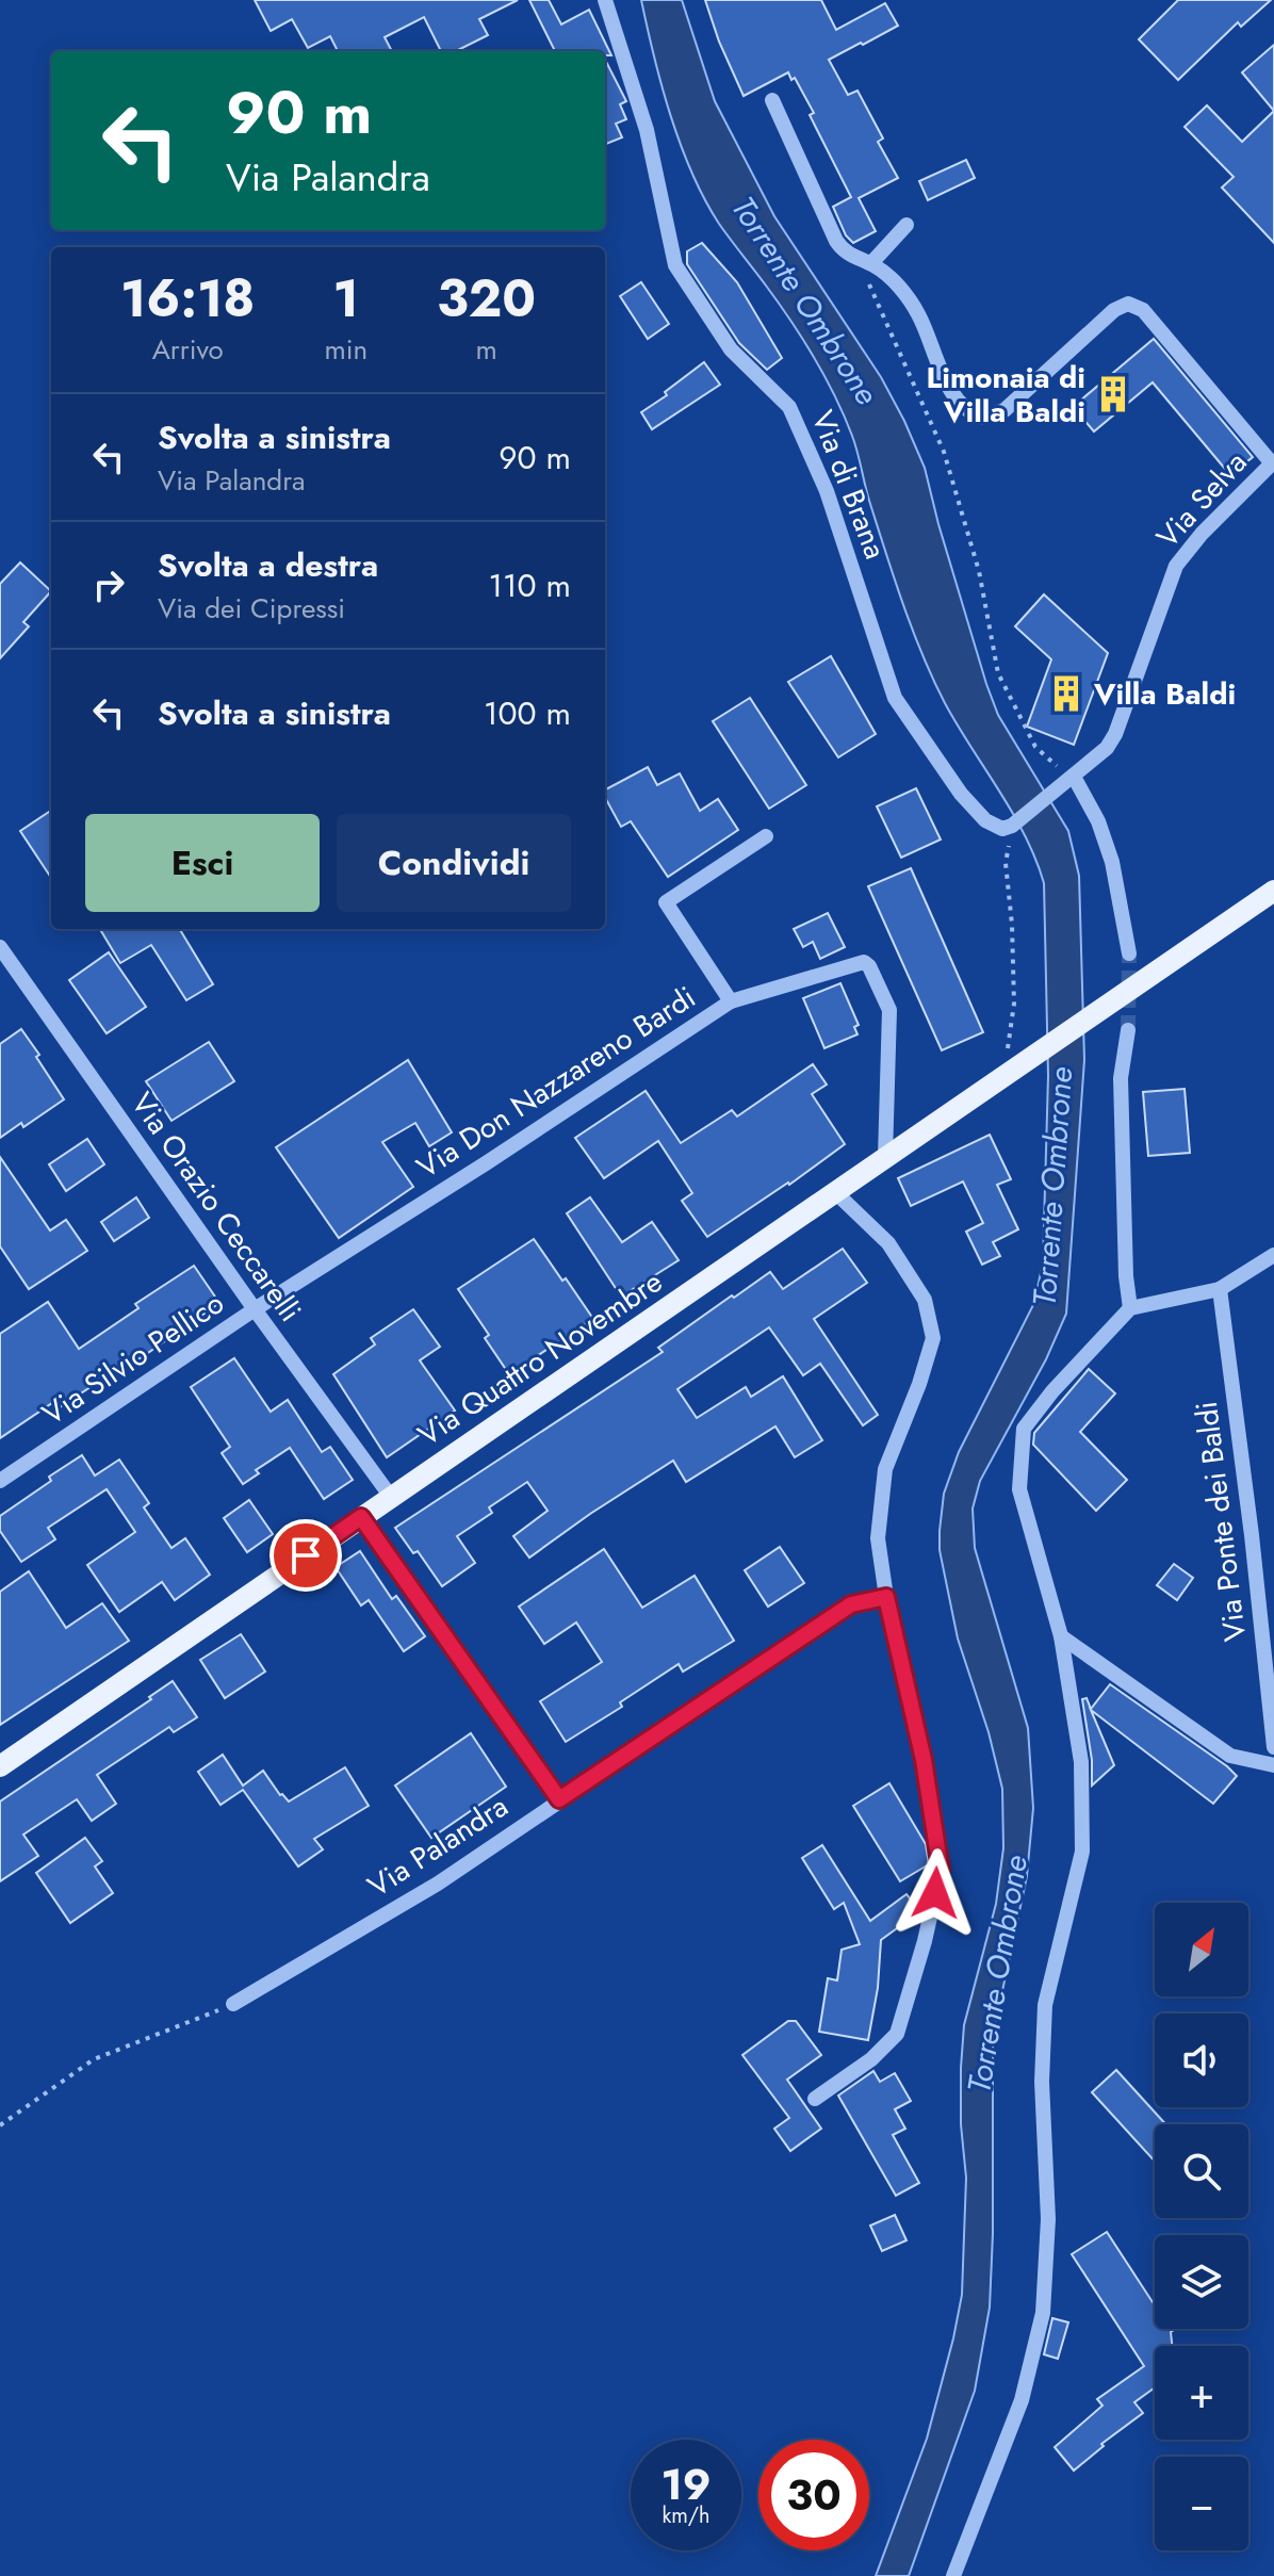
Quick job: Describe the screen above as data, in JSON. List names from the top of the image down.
{
  "streets": {
    "main road": ["Via Quattro Novembre"],
    "street": [
      "Via di Brana",
      "Via Selva",
      "Via Don Nazzareno Bardi",
      "Via Orazio Ceccarelli",
      "Via Silvio Pellico",
      "Via Ponte dei Baldi",
      "Via Palandra"
    ]
  },
  "crossings": [
    ["Via di Brana", "Via Selva"],
    ["Via Don Nazzareno Bardi", "Via Orazio Ceccarelli"],
    ["Via Don Nazzareno Bardi", "Via Silvio Pellico"],
    ["Via Orazio Ceccarelli", "Via Silvio Pellico"],
    ["Via Orazio Ceccarelli", "Via Quattro Novembre"]
  ],
  "water": ["Torrente Ombrone"],
  "places": {
    "building": ["Limonaia di Villa Baldi", "Villa Baldi"]
  },
  "north": "top right",
  "page": {
    "turn": ["90 m", "Via Palandra"],
    "eta": [
      "16:18",
      "Arrivo",
      "1",
      "min",
      "320",
      "m"
    ],
    "list": [
      {
        "name": "Svolta a sinistra",
        "note": "Via Palandra",
        "value": "90 m"
      },
      {
        "name": "Svolta a destra",
        "note": "Via dei Cipressi",
        "value": "110 m"
      },
      {
        "name": "Svolta a sinistra",
        "value": "100 m"
      }
    ],
    "buttons": ["Esci", "Condividi"],
    "map_buttons": ["+", "−"],
    "speed": "19 km/h",
    "limit": "30"
  }
}
